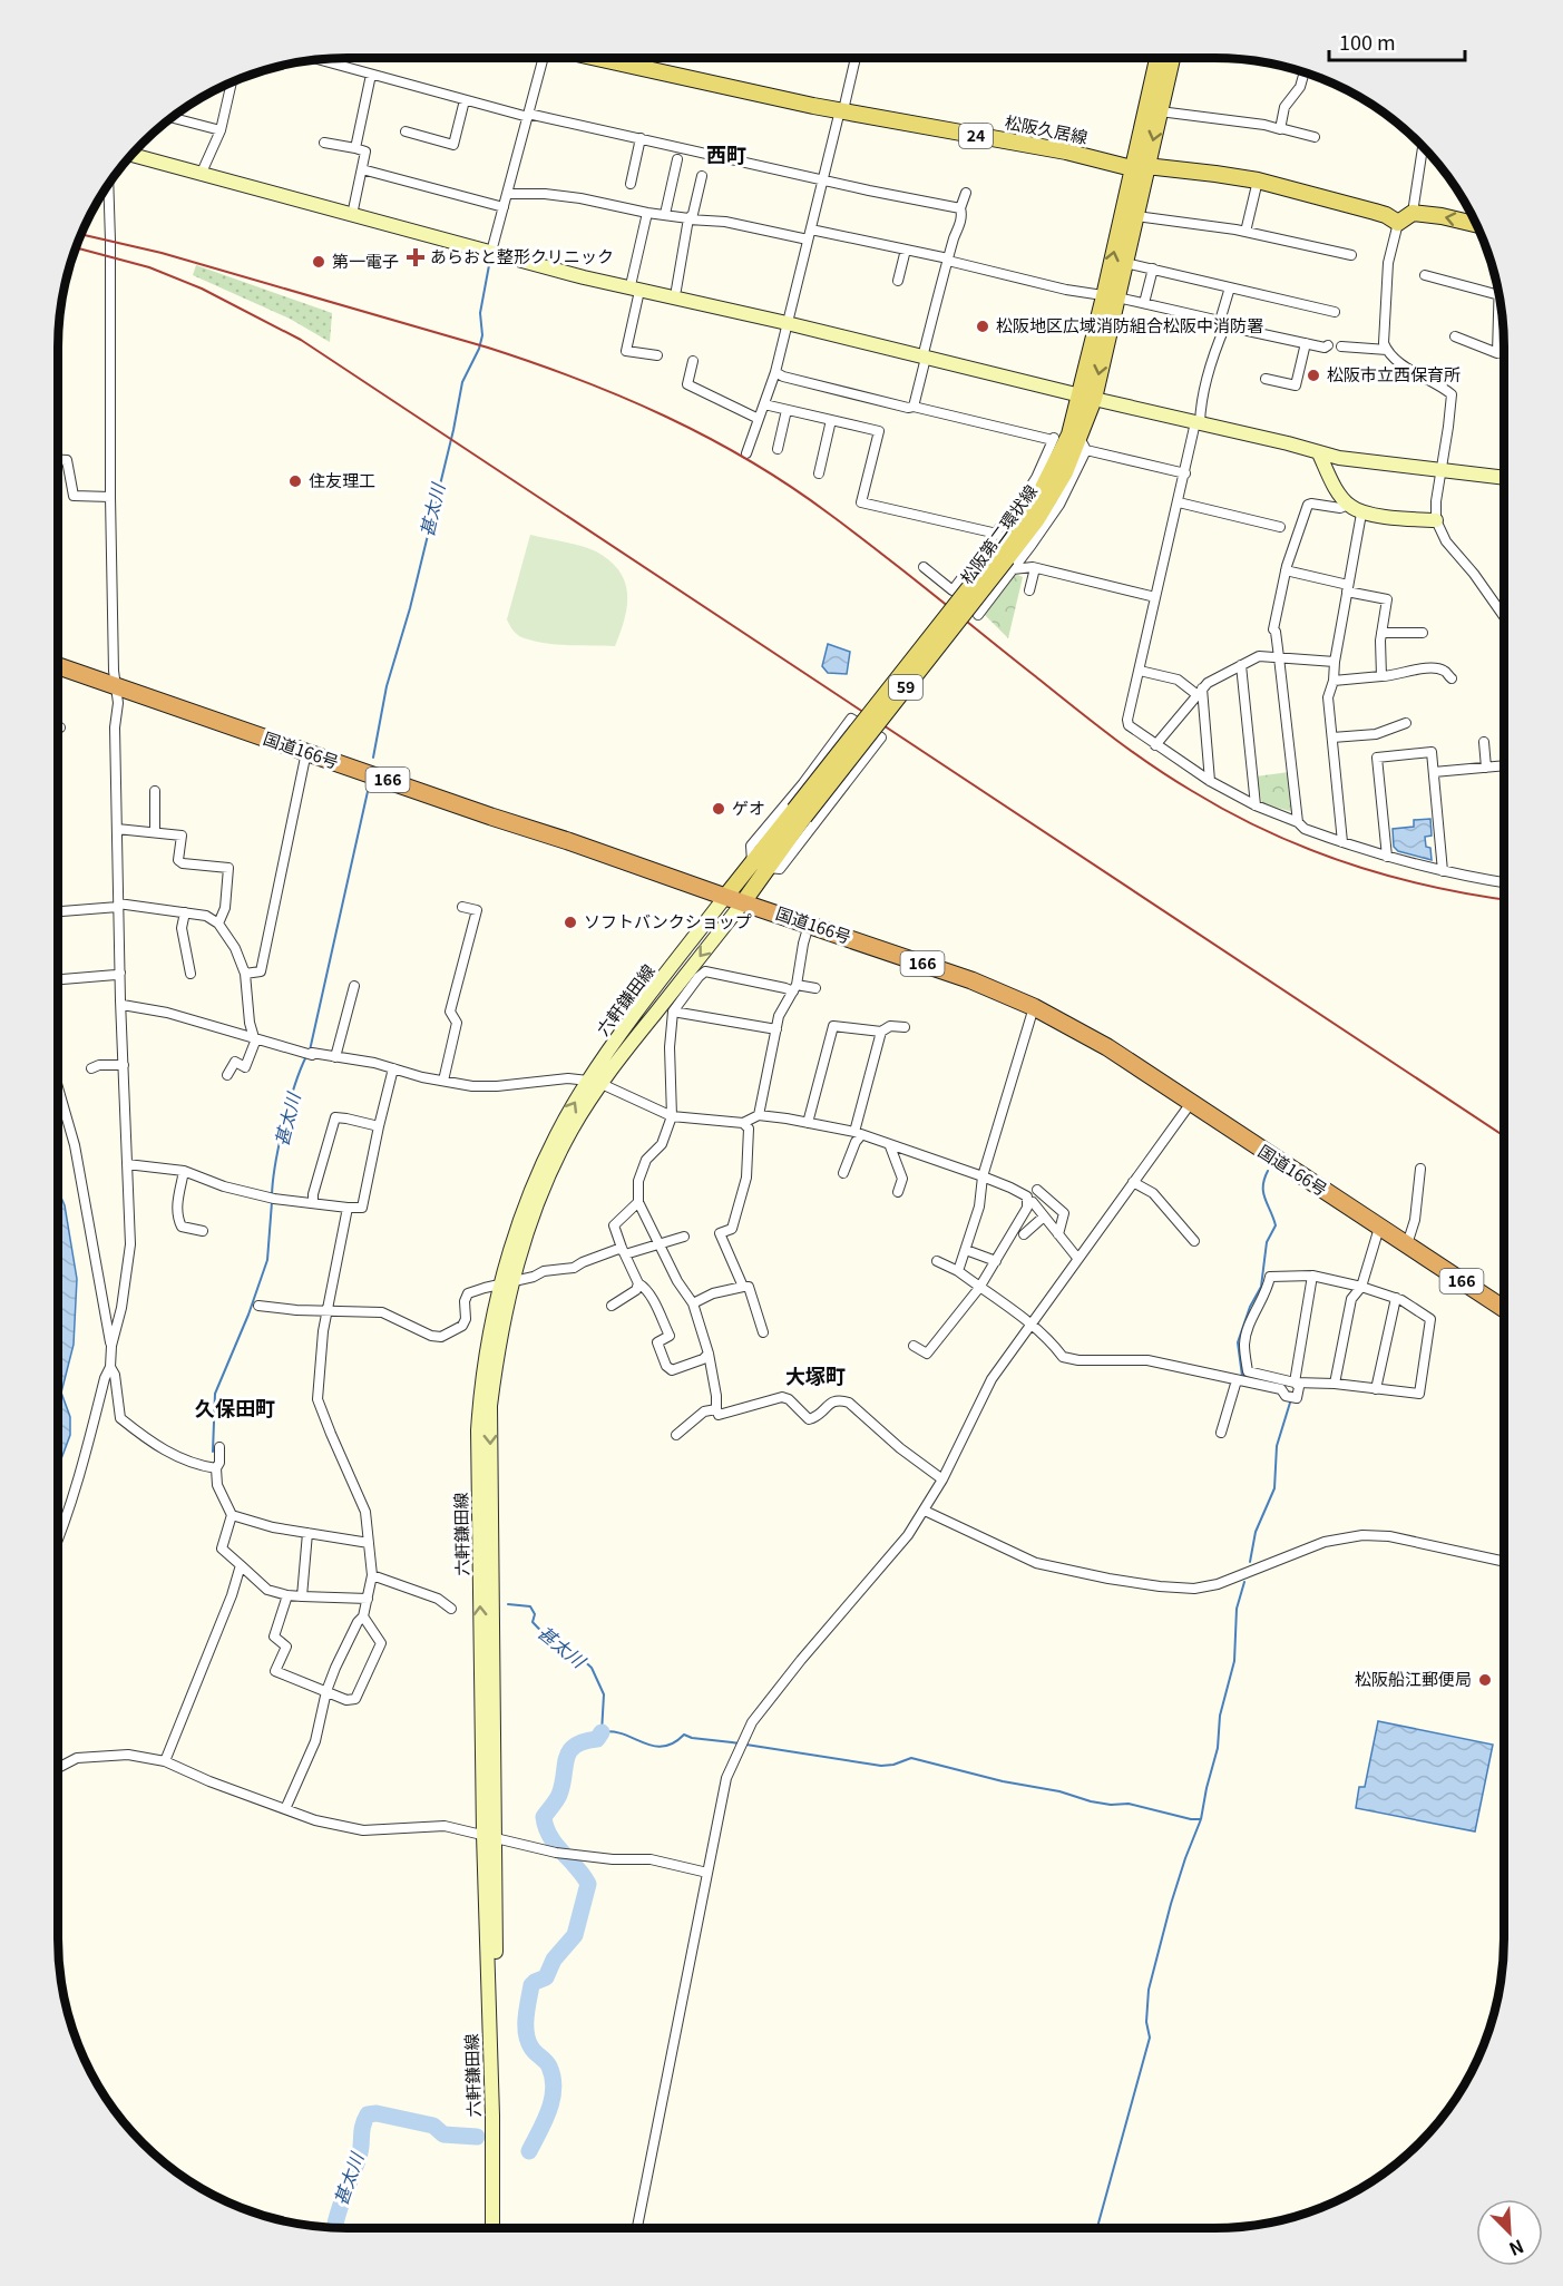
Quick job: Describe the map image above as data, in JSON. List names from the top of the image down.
{
  "streets": {
    "highway": ["国道166号", "166"],
    "main road": [
      "松阪久居線",
      "24",
      "松阪第二環状線",
      "59",
      "六軒鎌田線"
    ]
  },
  "crossings": [
    ["松阪久居線", "松阪第二環状線"],
    ["松阪第二環状線", "国道166号"],
    ["松阪第二環状線", "六軒鎌田線"],
    ["国道166号", "六軒鎌田線"]
  ],
  "districts": ["西町", "大塚町", "久保田町"],
  "water": ["甚太川"],
  "places": {
    "health": ["あらおと整形クリニック"],
    "other": [
      "第一電子",
      "松阪地区広域消防組合松阪中消防署",
      "松阪市立西保育所",
      "住友理工",
      "ゲオ",
      "ソフトバンクショップ",
      "松阪船江郵便局"
    ]
  },
  "scale_bar": "100 m",
  "north": "bottom right"
}
